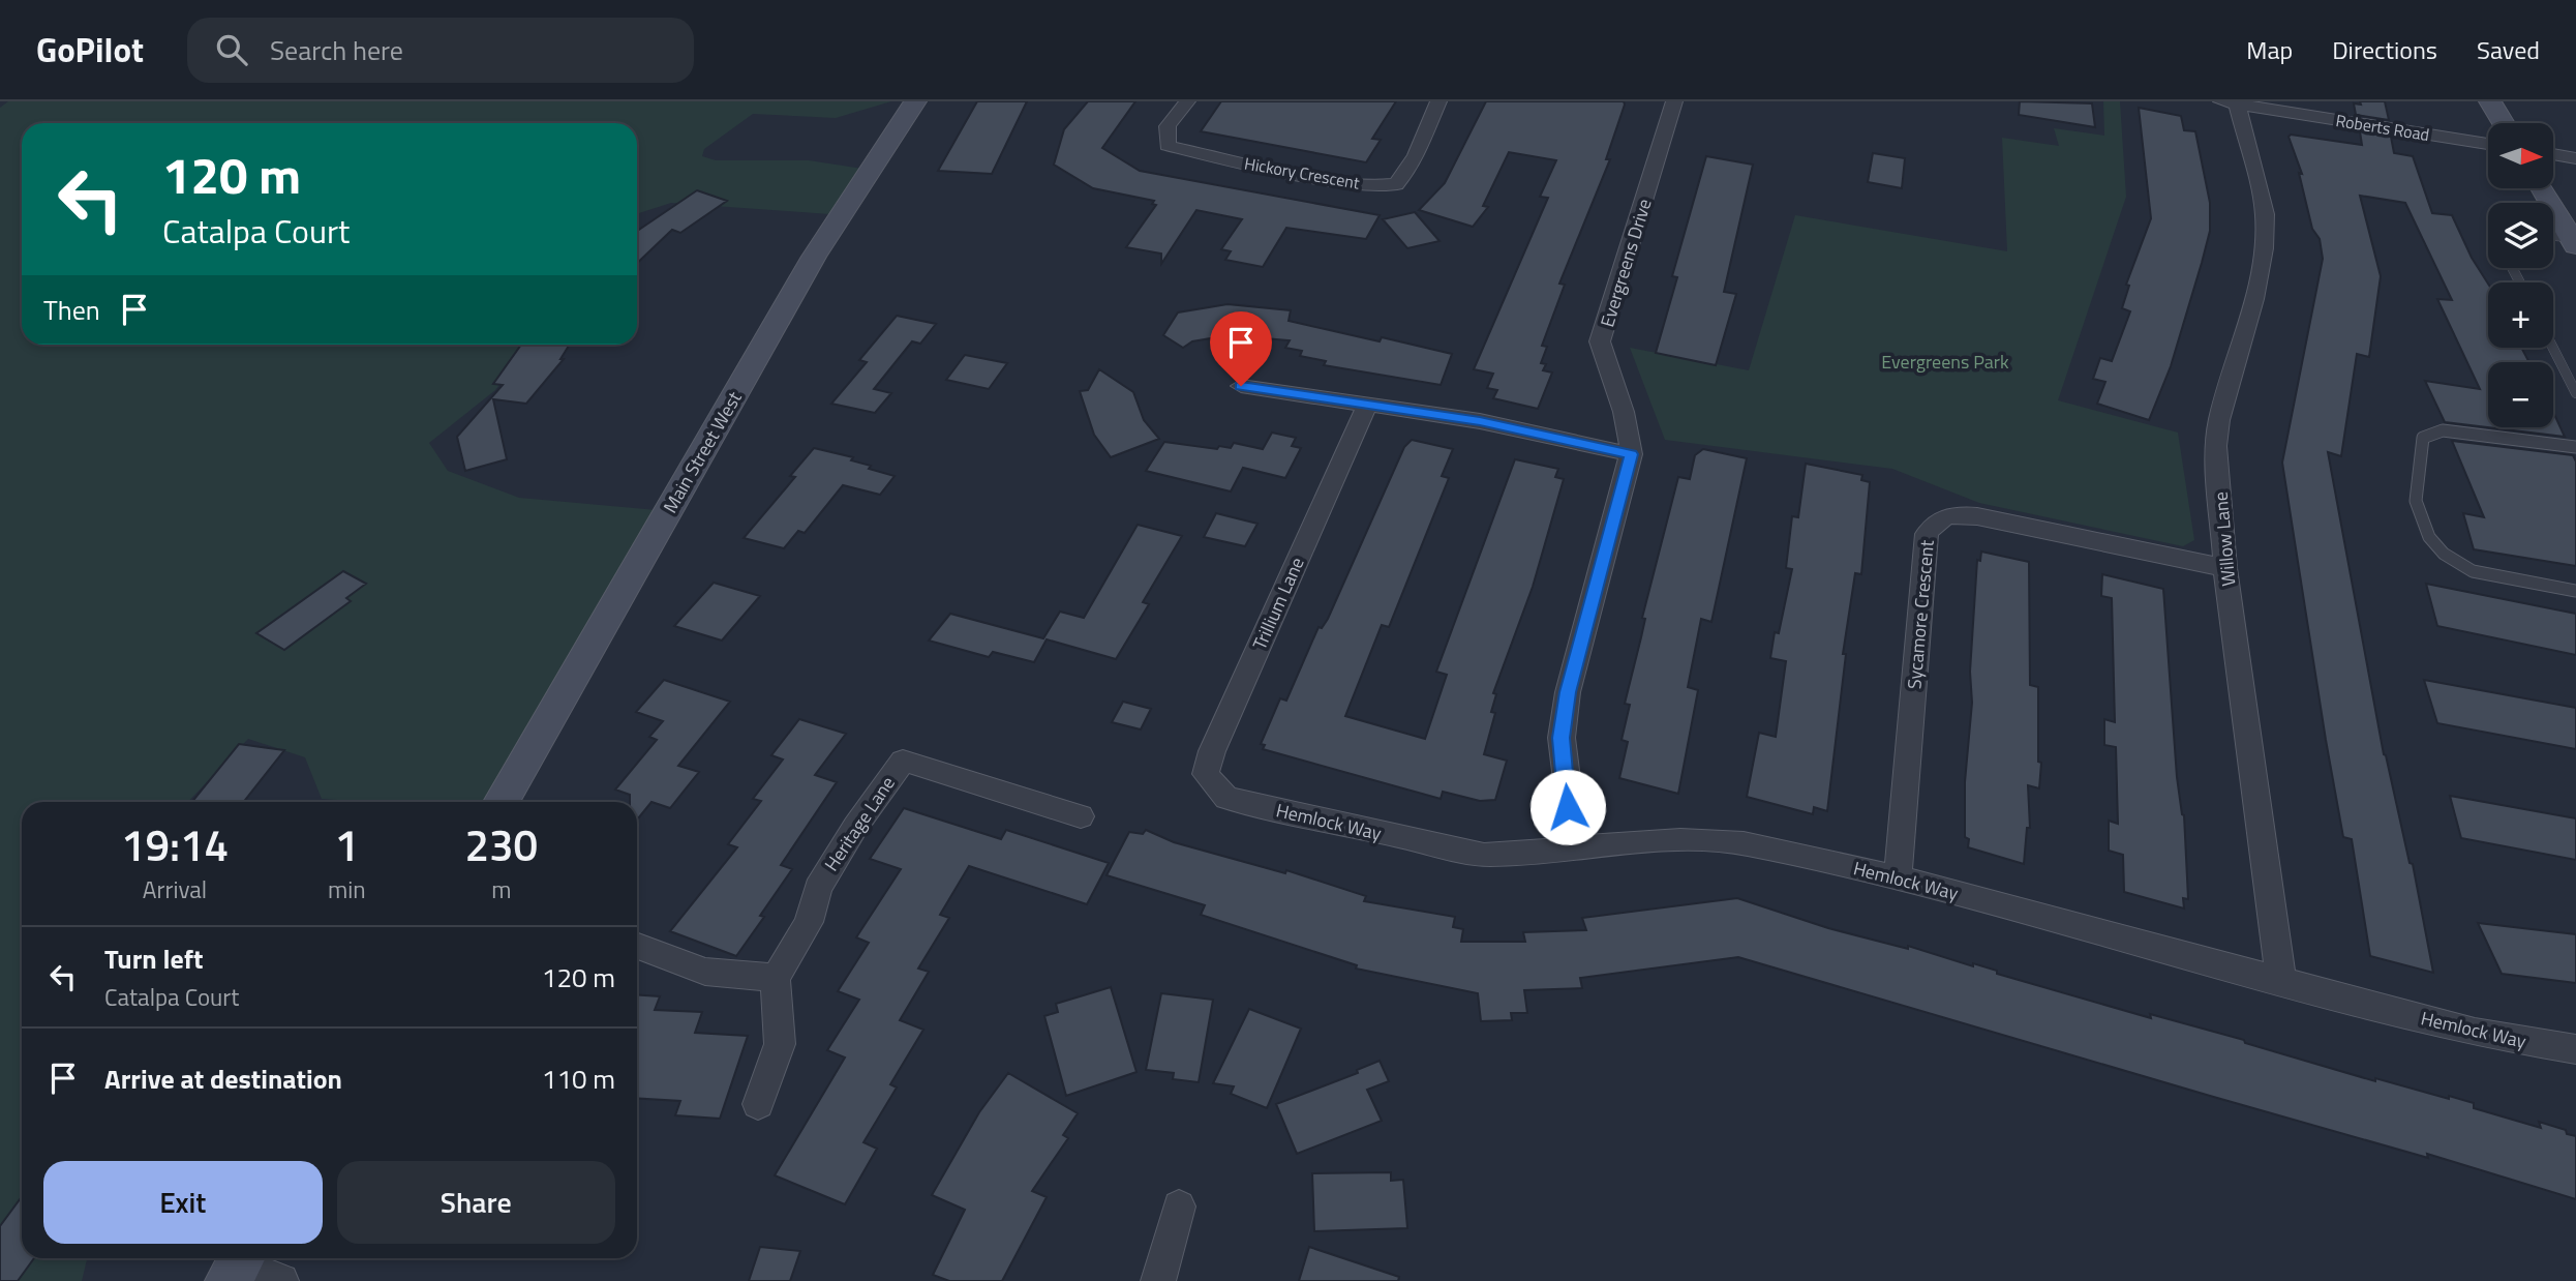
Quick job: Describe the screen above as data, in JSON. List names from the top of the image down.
{
  "streets": {
    "main road": ["Main Street West"],
    "street": [
      "Roberts Road",
      "Hickory Crescent",
      "Evergreens Drive",
      "Willow Lane",
      "Trillium Lane",
      "Sycamore Crescent",
      "Hemlock Way",
      "Heritage Lane"
    ]
  },
  "crossings": [
    ["Roberts Road", "Willow Lane"],
    ["Evergreens Drive", "Hemlock Way"],
    ["Willow Lane", "Sycamore Crescent"],
    ["Willow Lane", "Hemlock Way"],
    ["Trillium Lane", "Hemlock Way"],
    ["Sycamore Crescent", "Hemlock Way"]
  ],
  "parks": ["Evergreens Park"],
  "north": "right",
  "page": {
    "header": "GoPilot",
    "search": "Search here",
    "nav": ["Map", "Directions", "Saved"],
    "map_buttons": ["+", "−"],
    "turn": ["120 m", "Catalpa Court"],
    "then": "Then",
    "eta": [
      "19:14",
      "Arrival",
      "1",
      "min",
      "230",
      "m"
    ],
    "list": [
      {
        "name": "Turn left",
        "note": "Catalpa Court",
        "value": "120 m"
      },
      {
        "name": "Arrive at destination",
        "value": "110 m"
      }
    ],
    "buttons": ["Exit", "Share"]
  }
}
